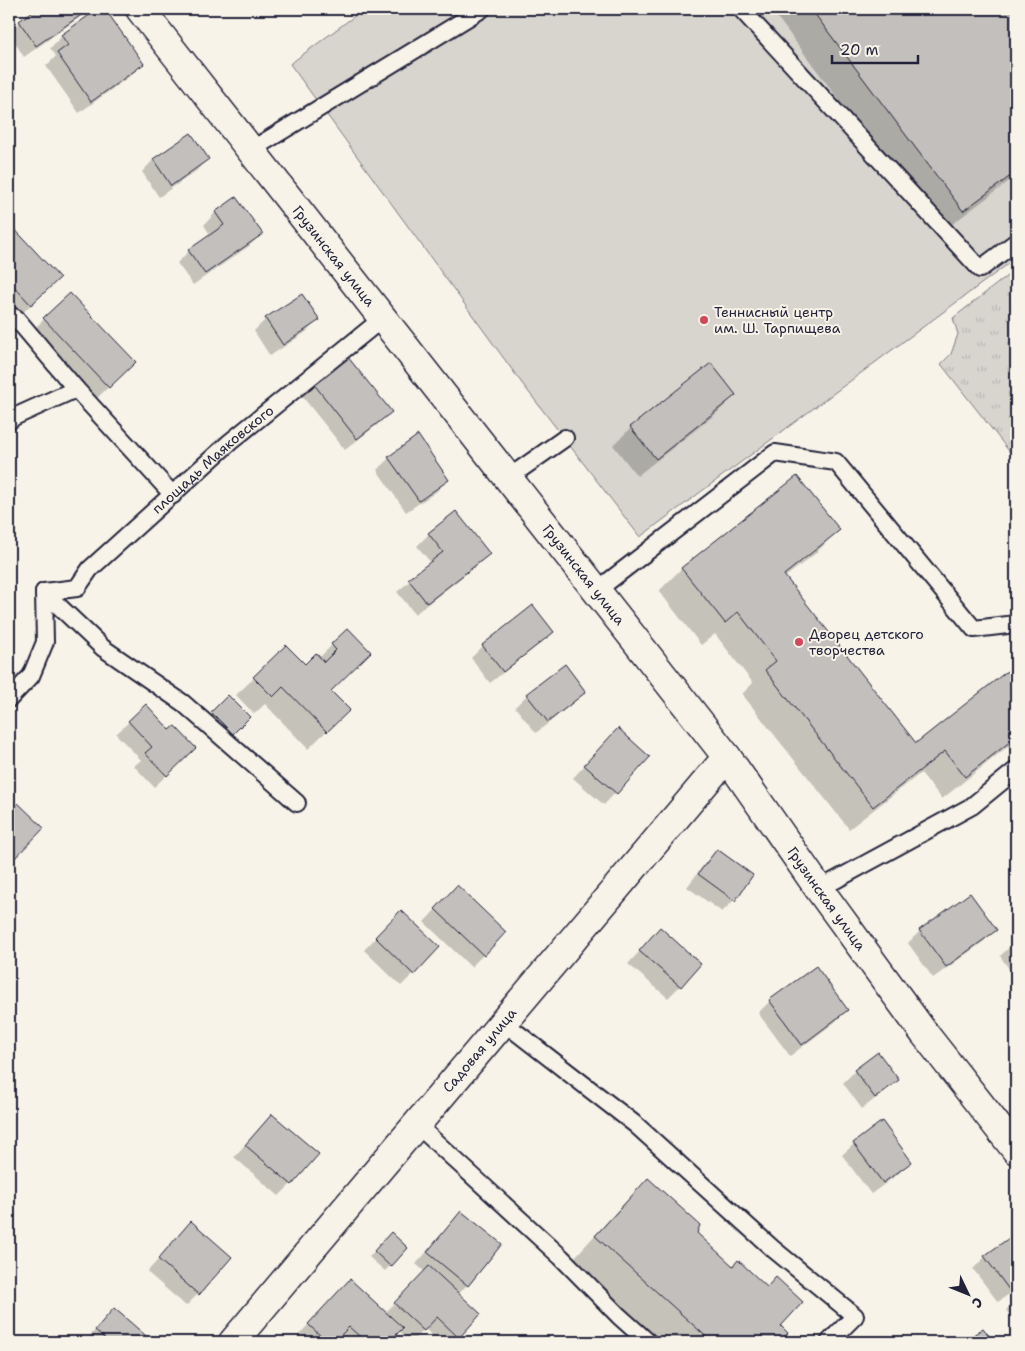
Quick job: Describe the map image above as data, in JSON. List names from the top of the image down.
{
  "streets": {
    "street": ["Грузинская улица", "Садовая улица"],
    "lane": ["площадь Маяковского"]
  },
  "crossings": [
    ["Грузинская улица", "площадь Маяковского"],
    ["Грузинская улица", "Садовая улица"]
  ],
  "places": ["Теннисный центр им. Ш. Тарпищева", "Дворец детского творчества"],
  "scale_bar": "20 m",
  "north": "bottom right"
}
